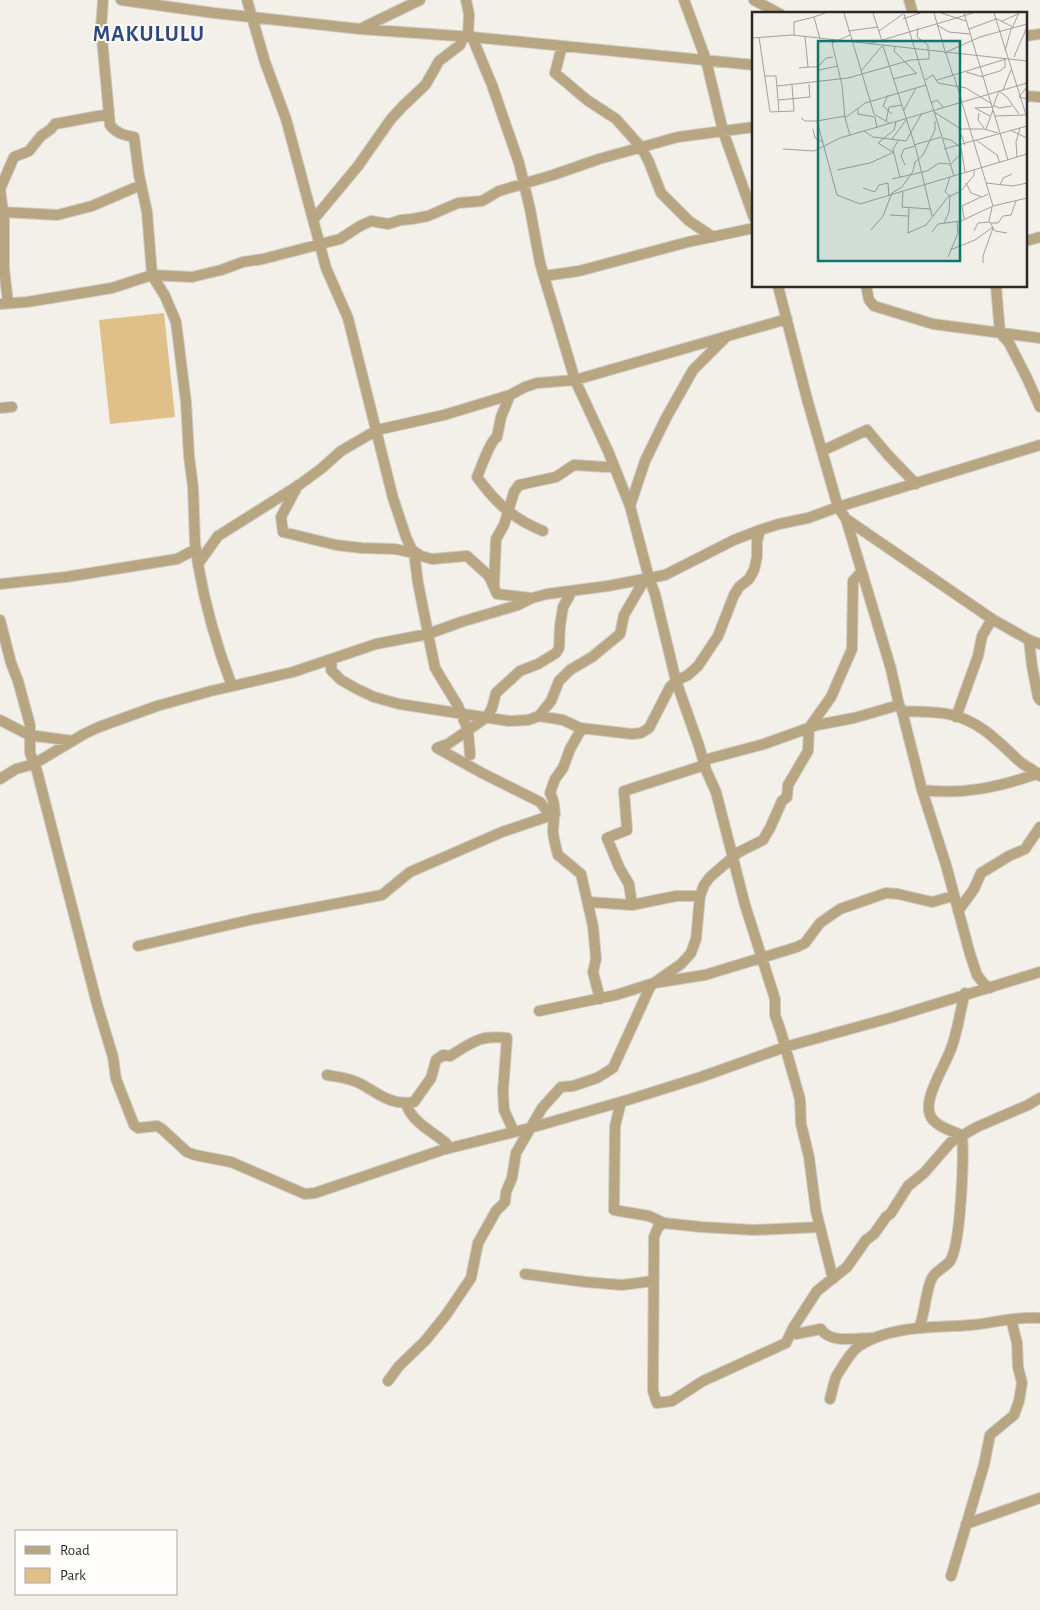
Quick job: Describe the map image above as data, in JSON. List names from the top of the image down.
{
  "districts": ["MAKULULU"],
  "legend": ["Road", "Park"]
}
